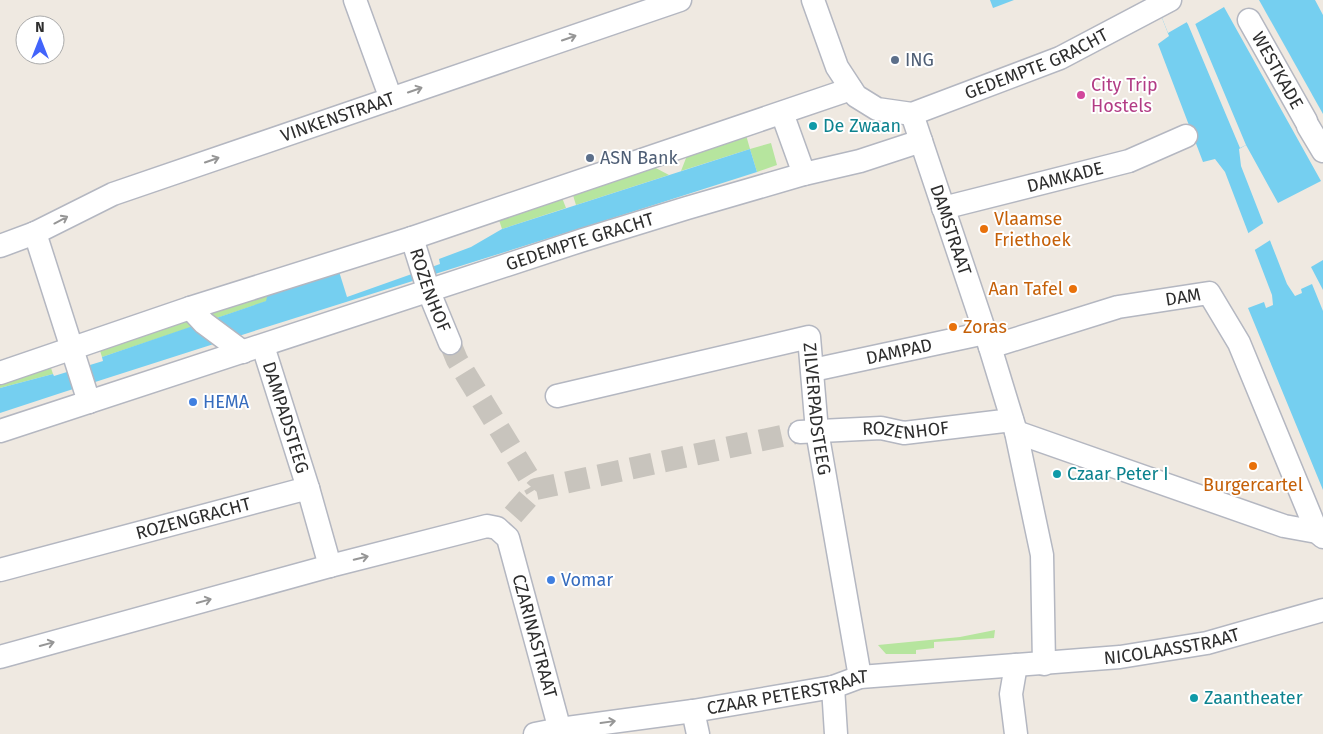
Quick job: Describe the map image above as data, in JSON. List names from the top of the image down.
{
  "streets": {
    "street": [
      "GEDEMPTE GRACHT",
      "WESTKADE",
      "VINKENSTRAAT",
      "DAMKADE",
      "DAMSTRAAT",
      "ROZENHOF",
      "DAM",
      "DAMPAD",
      "ZILVERPADSTEEG",
      "DAMPADSTEEG",
      "ROZENGRACHT",
      "CZARINASTRAAT",
      "NICOLAASSTRAAT",
      "CZAAR PETERSTRAAT"
    ]
  },
  "crossings": [
    ["GEDEMPTE GRACHT", "DAMSTRAAT"],
    ["GEDEMPTE GRACHT", "ROZENHOF"],
    ["GEDEMPTE GRACHT", "DAMPADSTEEG"],
    ["DAMKADE", "DAMSTRAAT"],
    ["DAMSTRAAT", "DAM"],
    ["DAMSTRAAT", "DAMPAD"],
    ["ROZENHOF", "DAM"],
    ["ROZENHOF", "ZILVERPADSTEEG"],
    ["DAM", "DAMPAD"],
    ["DAMPAD", "ZILVERPADSTEEG"],
    ["ZILVERPADSTEEG", "CZAAR PETERSTRAAT"],
    ["DAMPADSTEEG", "ROZENGRACHT"],
    ["CZARINASTRAAT", "CZAAR PETERSTRAAT"],
    ["NICOLAASSTRAAT", "CZAAR PETERSTRAAT"]
  ],
  "places": [
    "ING",
    "City Trip Hostels",
    "De Zwaan",
    "ASN Bank",
    "Vlaamse Friethoek",
    "Aan Tafel",
    "Zoras",
    "HEMA",
    "Burgercartel",
    "Czaar Peter I",
    "Vomar",
    "Zaantheater"
  ],
  "north": "top"
}
